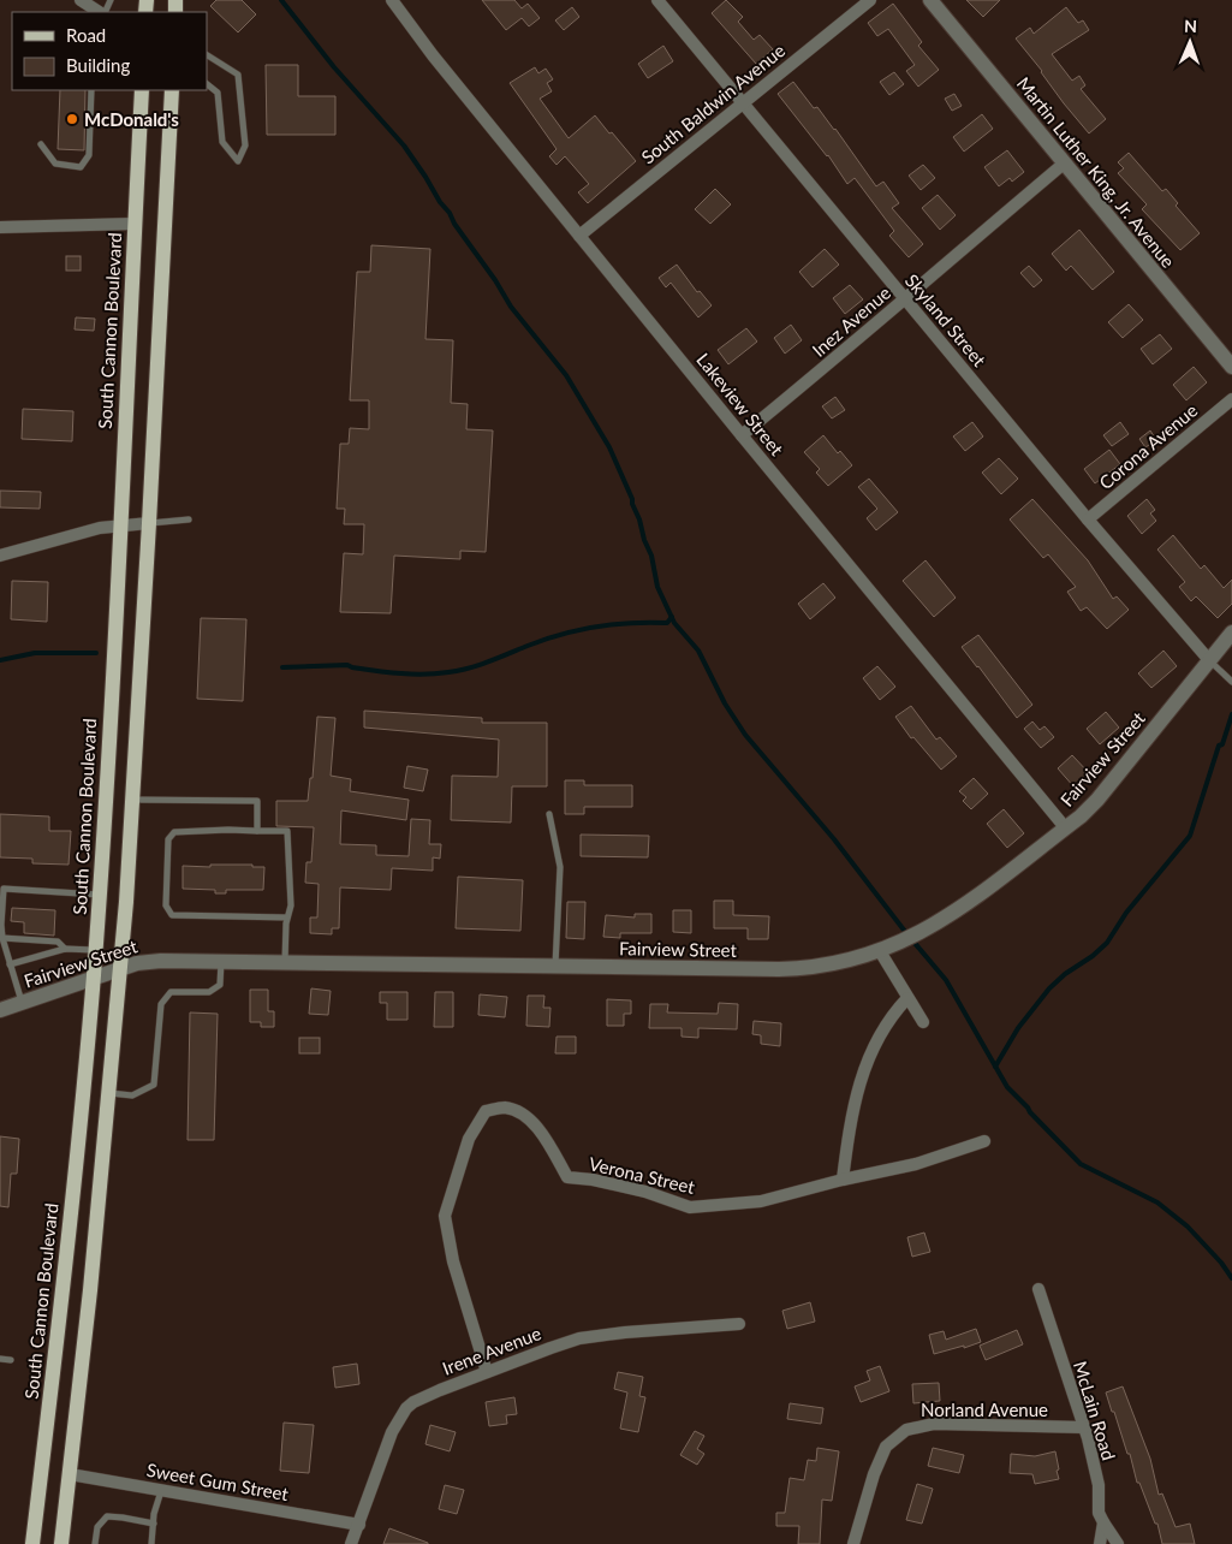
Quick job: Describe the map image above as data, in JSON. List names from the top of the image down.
{
  "streets": {
    "main road": ["South Cannon Boulevard"],
    "street": [
      "South Baldwin Avenue",
      "Martin Luther King, Jr. Avenue",
      "Skyland Street",
      "Inez Avenue",
      "Lakeview Street",
      "Corona Avenue",
      "Fairview Street",
      "Verona Street",
      "Irene Avenue",
      "Norland Avenue",
      "McLain Road",
      "Sweet Gum Street"
    ]
  },
  "crossings": [
    ["South Baldwin Avenue", "Skyland Street"],
    ["South Baldwin Avenue", "Lakeview Street"],
    ["Martin Luther King, Jr. Avenue", "Inez Avenue"],
    ["Skyland Street", "Inez Avenue"],
    ["Skyland Street", "Corona Avenue"],
    ["Skyland Street", "Fairview Street"],
    ["Inez Avenue", "Lakeview Street"],
    ["South Cannon Boulevard", "Fairview Street"],
    ["Lakeview Street", "Fairview Street"],
    ["Verona Street", "Irene Avenue"],
    ["Irene Avenue", "Sweet Gum Street"],
    ["Norland Avenue", "McLain Road"]
  ],
  "places": ["McDonald's"],
  "legend": ["Road", "Building"],
  "north": "top"
}
